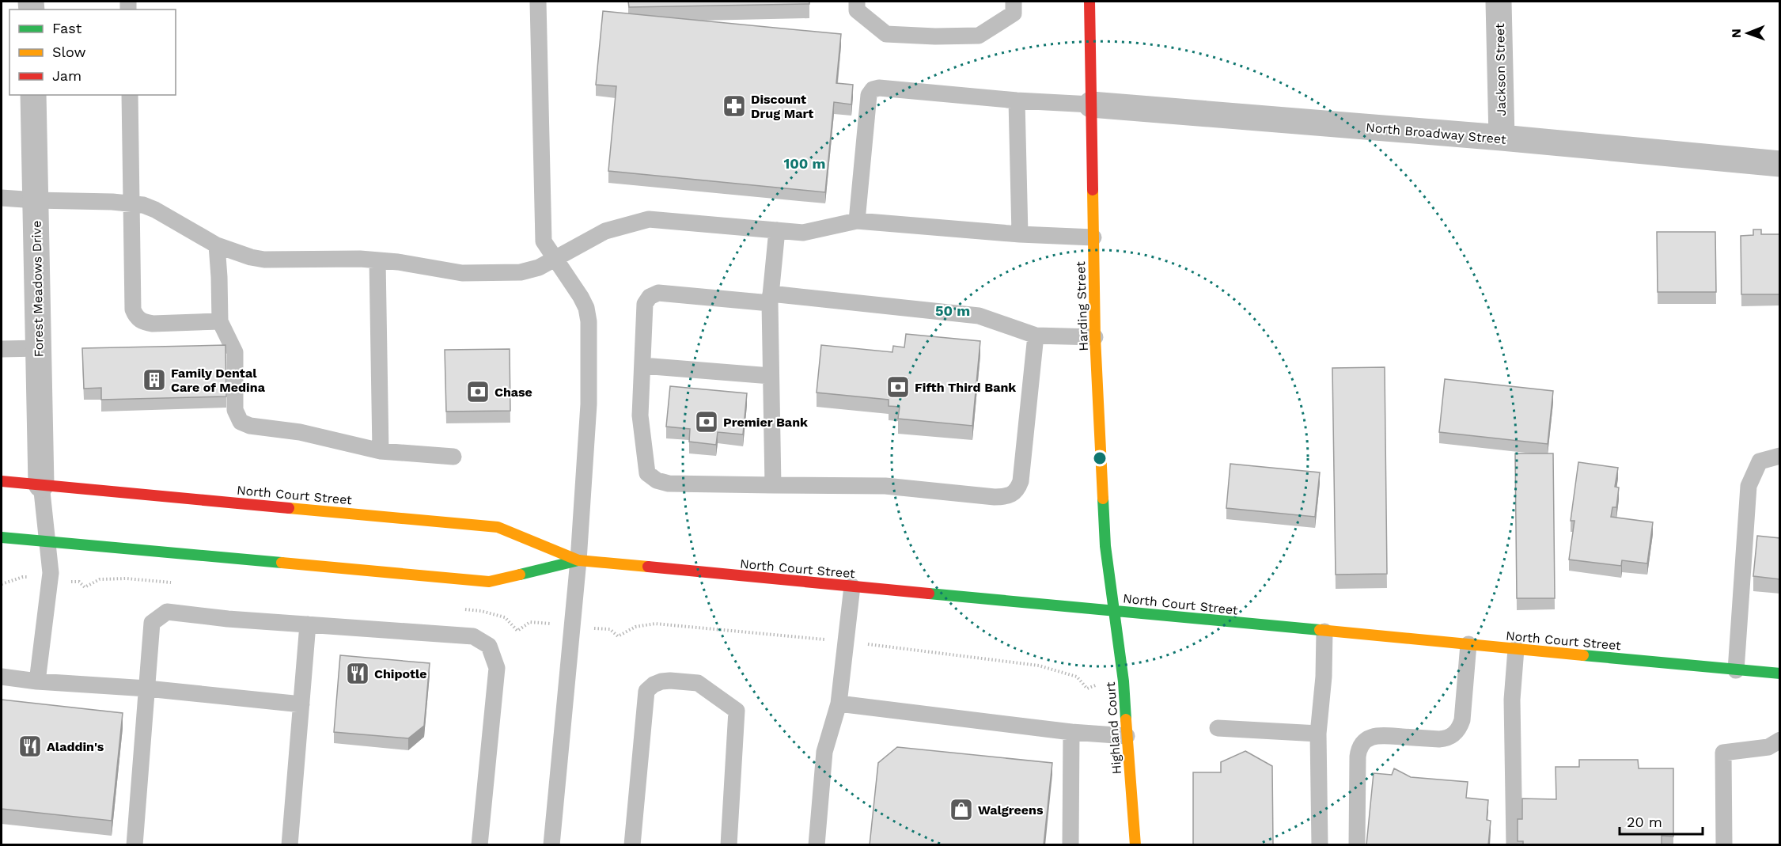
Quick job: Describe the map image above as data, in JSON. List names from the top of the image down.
{
  "streets": {
    "main road": ["Harding Street", "North Court Street", "Highland Court"],
    "street": ["Jackson Street", "North Broadway Street", "Forest Meadows Drive"]
  },
  "crossings": [
    ["Jackson Street", "North Broadway Street"],
    ["North Broadway Street", "Harding Street"],
    ["Forest Meadows Drive", "North Court Street"],
    ["Harding Street", "North Court Street"],
    ["Harding Street", "Highland Court"],
    ["North Court Street", "Highland Court"]
  ],
  "places": {
    "pharmacy": ["Discount Drug Mart"],
    "building": ["Family Dental Care of Medina"],
    "bank": ["Fifth Third Bank", "Chase", "Premier Bank"],
    "restaurant": ["Chipotle", "Aladdin's"],
    "shop": ["Walgreens"]
  },
  "legend": ["Fast", "Slow", "Jam"],
  "scale_bar": "20 m",
  "north": "left",
  "rings": ["100 m", "50 m"]
}
